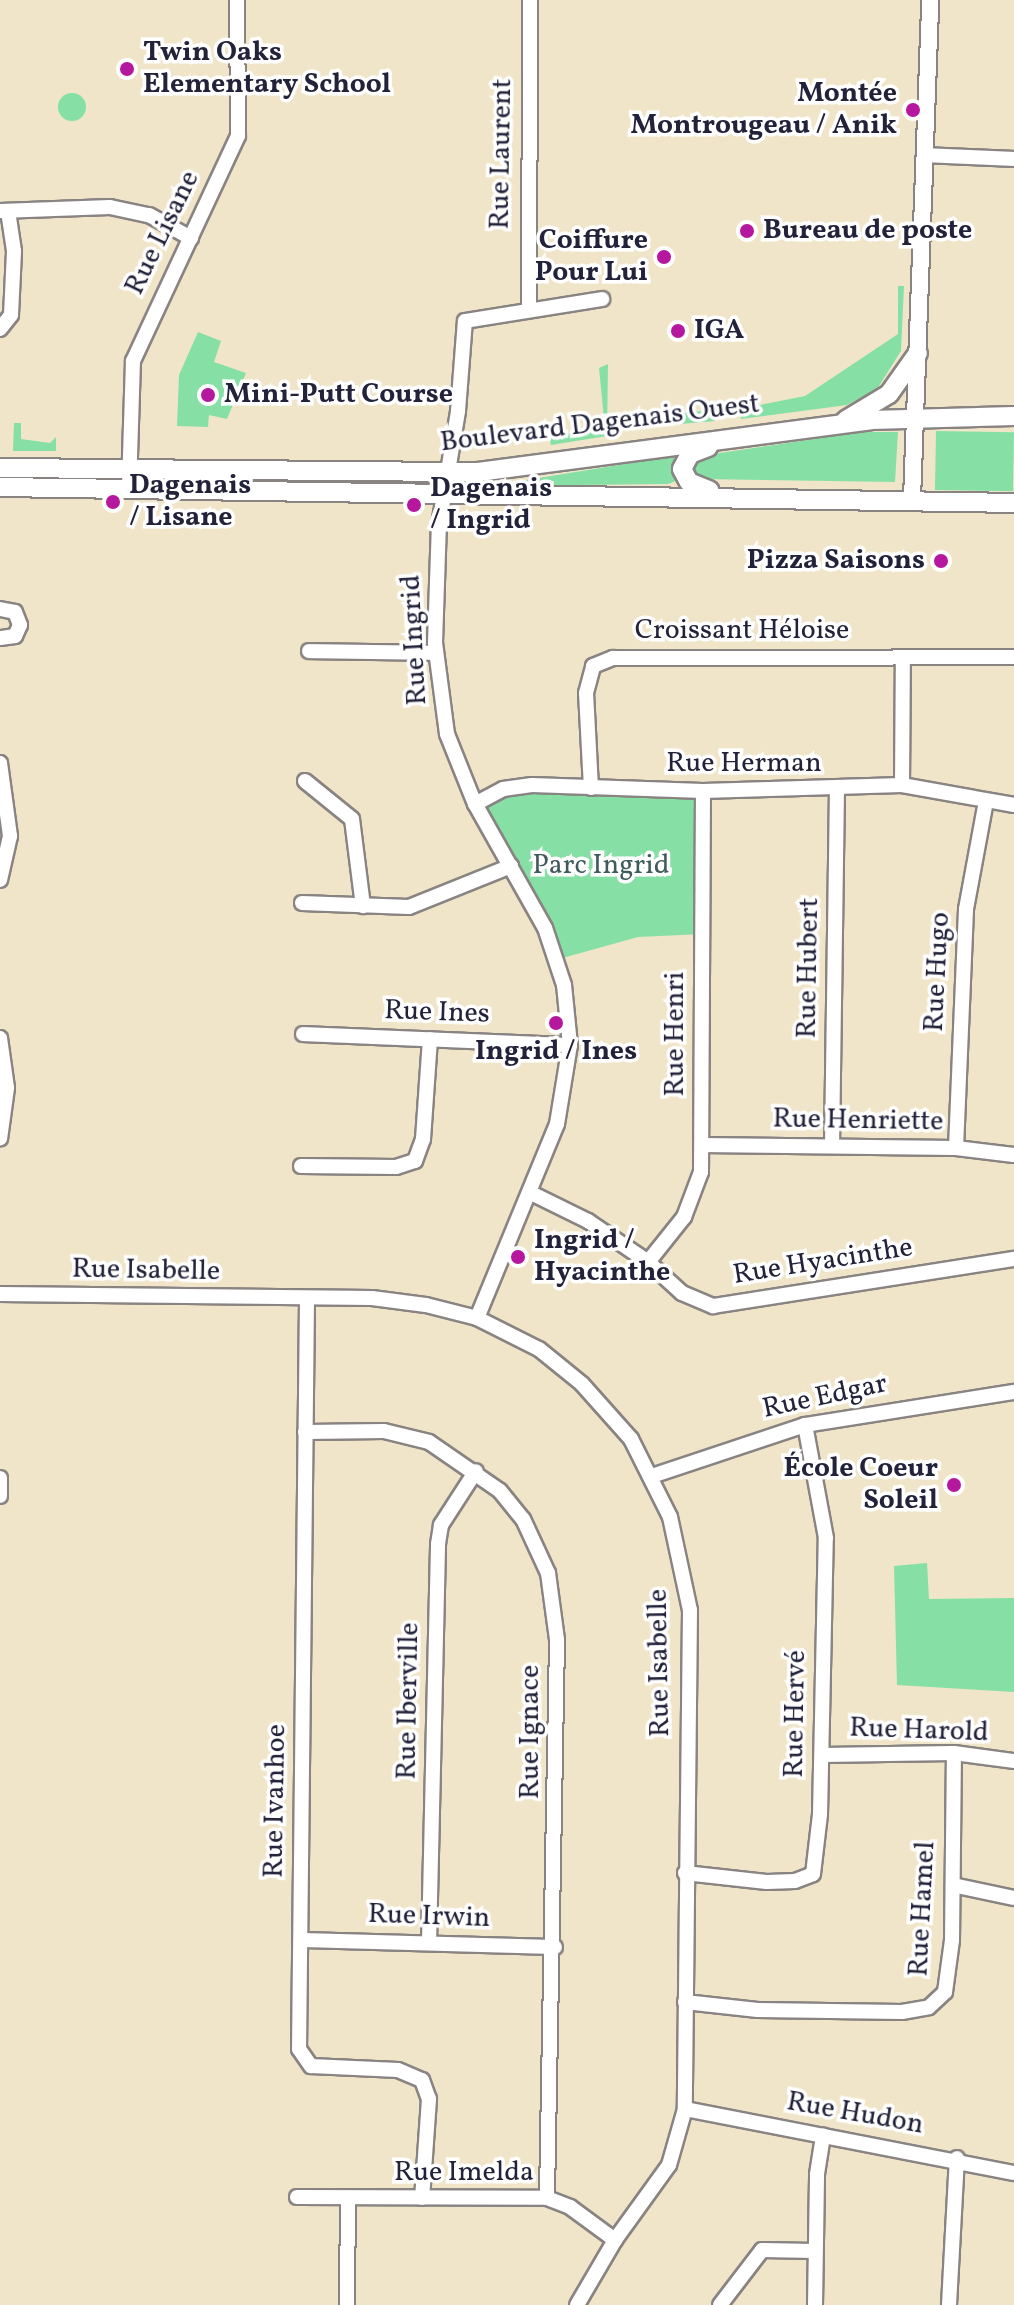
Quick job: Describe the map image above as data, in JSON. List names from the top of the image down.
{
  "streets": {
    "main road": ["Boulevard Dagenais Ouest"],
    "street": [
      "Rue Laurent",
      "Rue Lisane",
      "Croissant Héloise",
      "Rue Ingrid",
      "Rue Herman",
      "Rue Hubert",
      "Rue Hugo",
      "Rue Ines",
      "Rue Henri",
      "Rue Henriette",
      "Rue Hyacinthe",
      "Rue Isabelle",
      "Rue Edgar",
      "Rue Iberville",
      "Rue Hervé",
      "Rue Harold",
      "Rue Ignace",
      "Rue Ivanhoe",
      "Rue Hamel",
      "Rue Irwin",
      "Rue Hudon",
      "Rue Imelda"
    ]
  },
  "crossings": [
    ["Rue Laurent", "Rue Ingrid"],
    ["Rue Lisane", "Boulevard Dagenais Ouest"],
    ["Boulevard Dagenais Ouest", "Rue Ingrid"],
    ["Croissant Héloise", "Rue Herman"],
    ["Rue Ingrid", "Rue Herman"],
    ["Rue Ingrid", "Rue Ines"],
    ["Rue Ingrid", "Rue Hyacinthe"],
    ["Rue Ingrid", "Rue Isabelle"],
    ["Rue Herman", "Rue Hubert"],
    ["Rue Herman", "Rue Hugo"],
    ["Rue Herman", "Rue Henri"],
    ["Rue Hubert", "Rue Henriette"],
    ["Rue Hugo", "Rue Henriette"],
    ["Rue Henri", "Rue Henriette"],
    ["Rue Henri", "Rue Hyacinthe"],
    ["Rue Isabelle", "Rue Edgar"],
    ["Rue Isabelle", "Rue Hervé"],
    ["Rue Isabelle", "Rue Ivanhoe"],
    ["Rue Isabelle", "Rue Hamel"],
    ["Rue Isabelle", "Rue Hudon"],
    ["Rue Isabelle", "Rue Imelda"],
    ["Rue Edgar", "Rue Hervé"],
    ["Rue Iberville", "Rue Ignace"],
    ["Rue Iberville", "Rue Irwin"],
    ["Rue Hervé", "Rue Harold"],
    ["Rue Harold", "Rue Hamel"],
    ["Rue Ignace", "Rue Ivanhoe"],
    ["Rue Ignace", "Rue Irwin"],
    ["Rue Ignace", "Rue Imelda"],
    ["Rue Ivanhoe", "Rue Irwin"],
    ["Rue Ivanhoe", "Rue Imelda"]
  ],
  "parks": ["Parc Ingrid"],
  "places": [
    "Twin Oaks Elementary School",
    "Montée Montrougeau / Anik",
    "Bureau de poste",
    "Coiffure Pour Lui",
    "IGA",
    "Mini-Putt Course",
    "Dagenais / Lisane",
    "Dagenais / Ingrid",
    "Pizza Saisons",
    "Ingrid / Ines",
    "Ingrid / Hyacinthe",
    "École Coeur Soleil"
  ]
}
